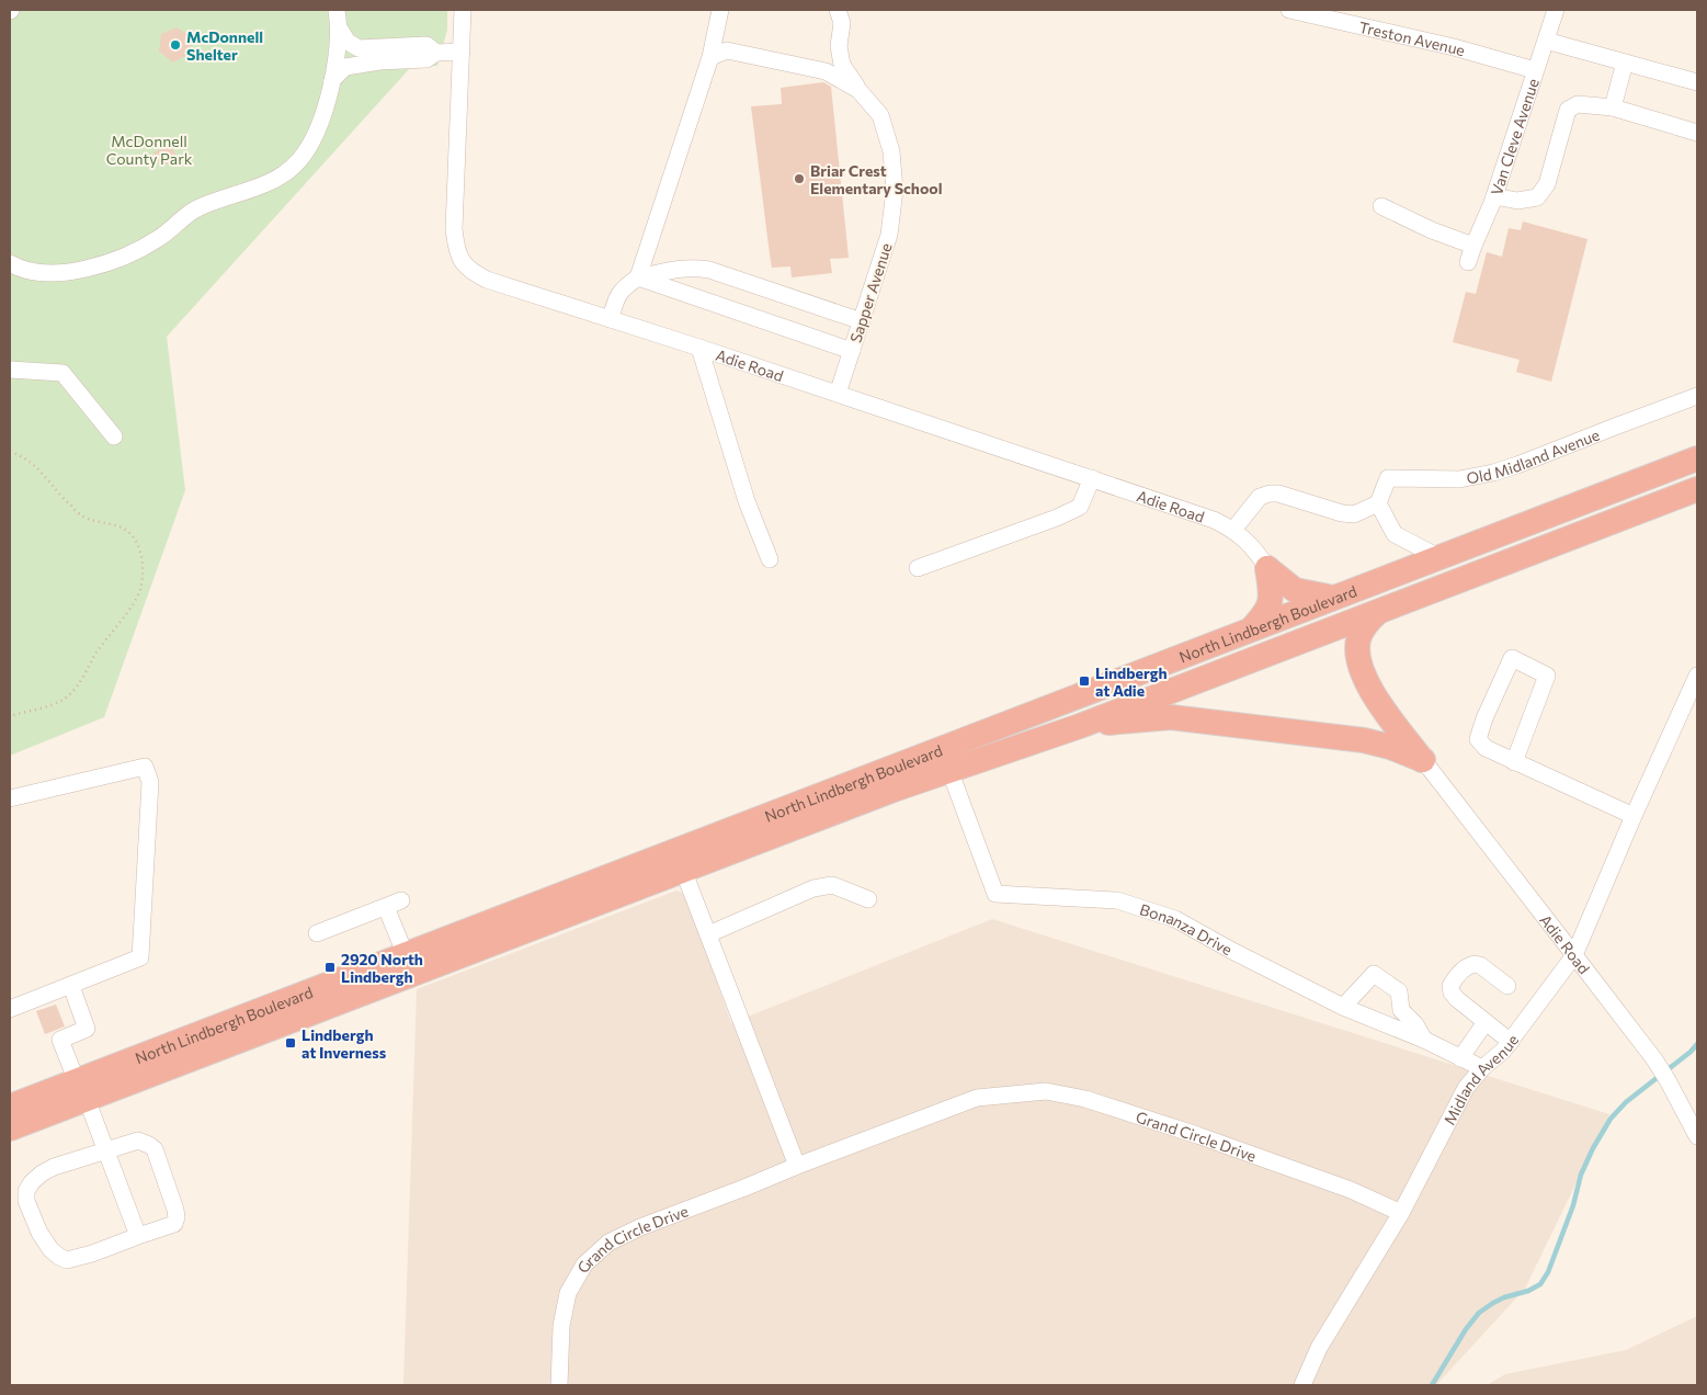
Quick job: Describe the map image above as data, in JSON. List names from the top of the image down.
{
  "streets": {
    "highway": ["North Lindbergh Boulevard"],
    "street": [
      "Treston Avenue",
      "Van Cleve Avenue",
      "Sapper Avenue",
      "Adie Road",
      "Old Midland Avenue",
      "Bonanza Drive",
      "Midland Avenue",
      "Grand Circle Drive"
    ]
  },
  "crossings": [
    ["Treston Avenue", "Van Cleve Avenue"],
    ["Sapper Avenue", "Adie Road"],
    ["Adie Road", "Midland Avenue"],
    ["North Lindbergh Boulevard", "Bonanza Drive"],
    ["Bonanza Drive", "Midland Avenue"],
    ["Midland Avenue", "Grand Circle Drive"]
  ],
  "parks": ["McDonnell County Park"],
  "places": {
    "other": ["McDonnell Shelter", "Briar Crest Elementary School"],
    "transit": ["Lindbergh at Adie", "2920 North Lindbergh", "Lindbergh at Inverness"]
  }
}
